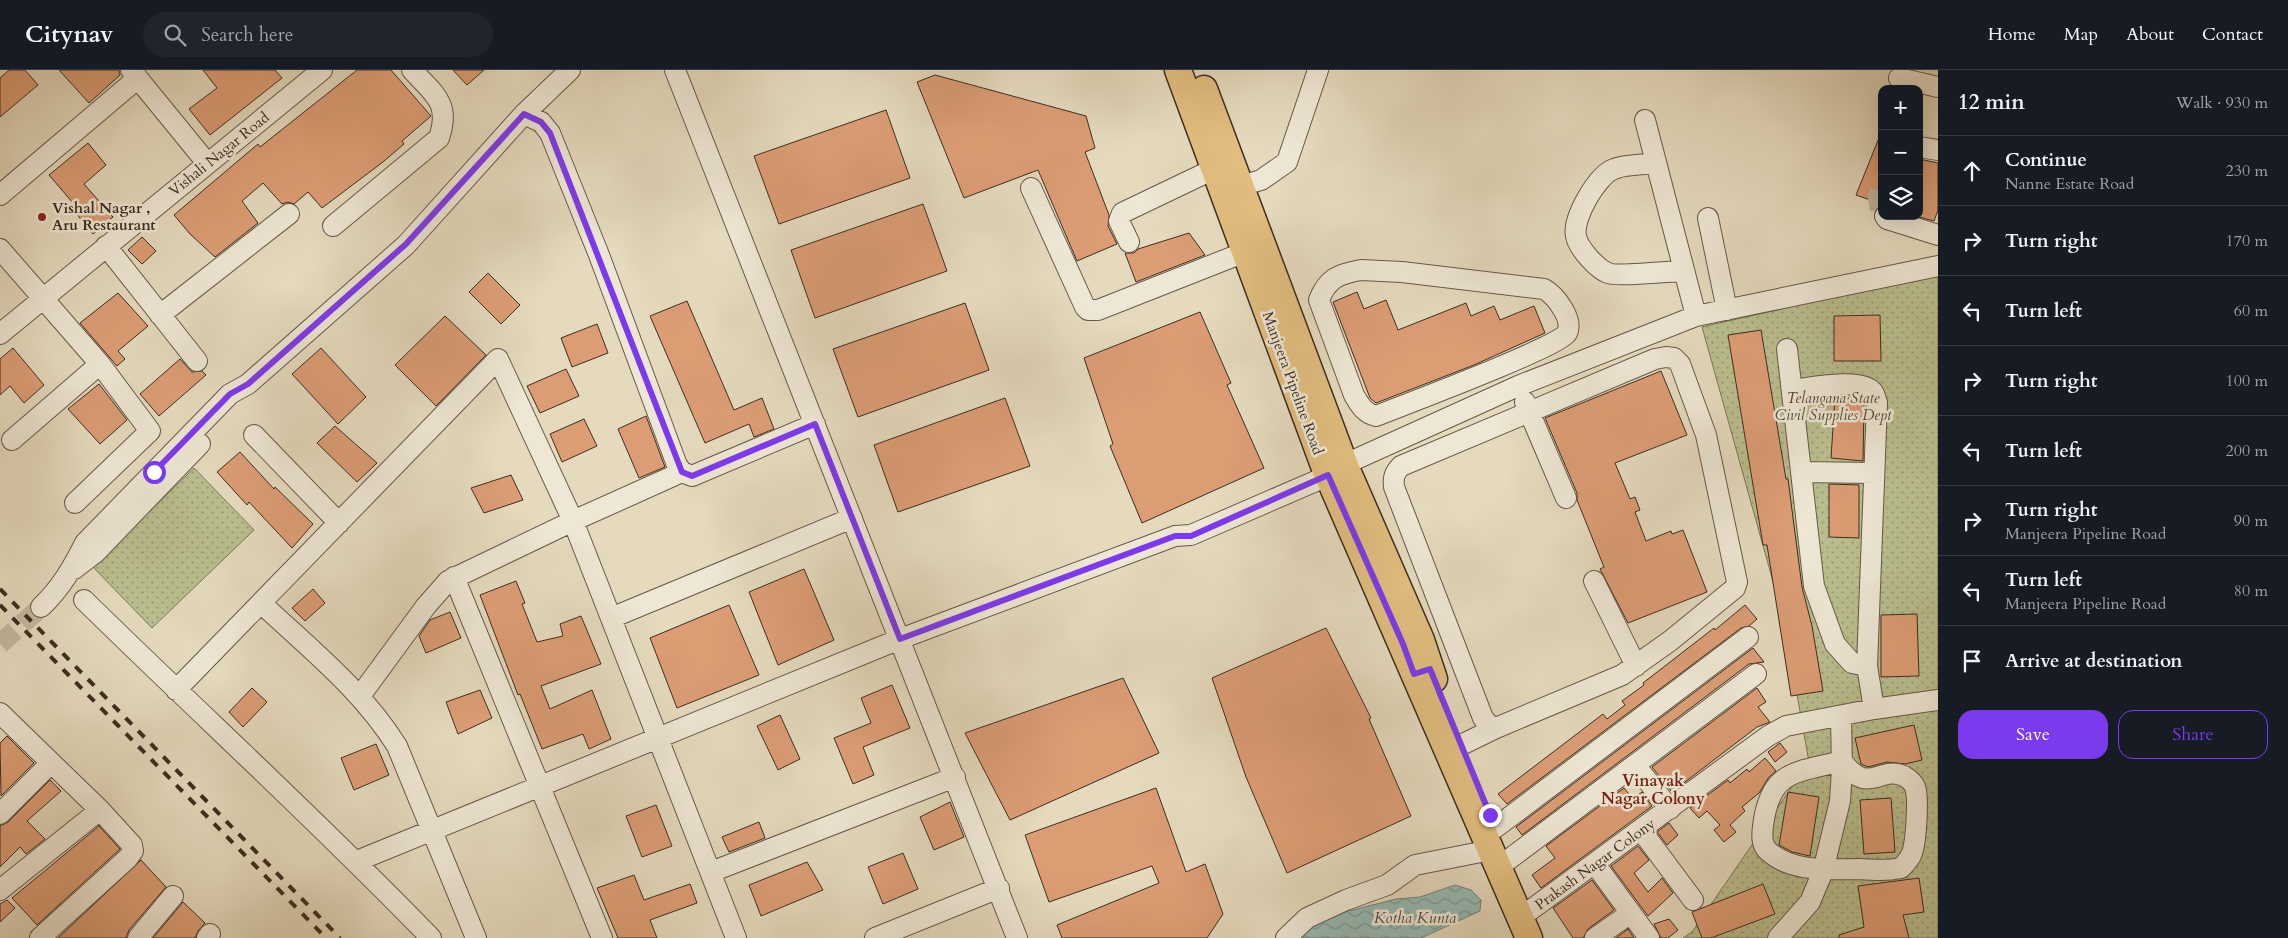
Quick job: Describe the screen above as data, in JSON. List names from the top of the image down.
{
  "streets": {
    "main road": ["Manjeera Pipeline Road"],
    "street": ["Vishali Nagar Road", "Prakash Nagar Colony"]
  },
  "crossings": [
    ["Manjeera Pipeline Road", "Prakash Nagar Colony"]
  ],
  "districts": ["Vinayak Nagar Colony"],
  "water": ["Kotha Kunta"],
  "parks": ["Telangana State Civil Supplies Dept"],
  "places": ["Vishal Nagar , Aru Restaurant"],
  "page": {
    "header": "Citynav",
    "search": "Search here",
    "nav": [
      "Home",
      "Map",
      "About",
      "Contact"
    ],
    "heading": ["12 min", "Walk · 930 m"],
    "map_buttons": ["+", "−"],
    "list": [
      ["Continue", "Nanne Estate Road", "230 m"],
      ["Turn right", "170 m"],
      ["Turn left", "60 m"],
      ["Turn right", "100 m"],
      ["Turn left", "200 m"],
      ["Turn right", "Manjeera Pipeline Road", "90 m"],
      ["Turn left", "Manjeera Pipeline Road", "80 m"],
      "Arrive at destination"
    ],
    "buttons": ["Save", "Share"]
  }
}
